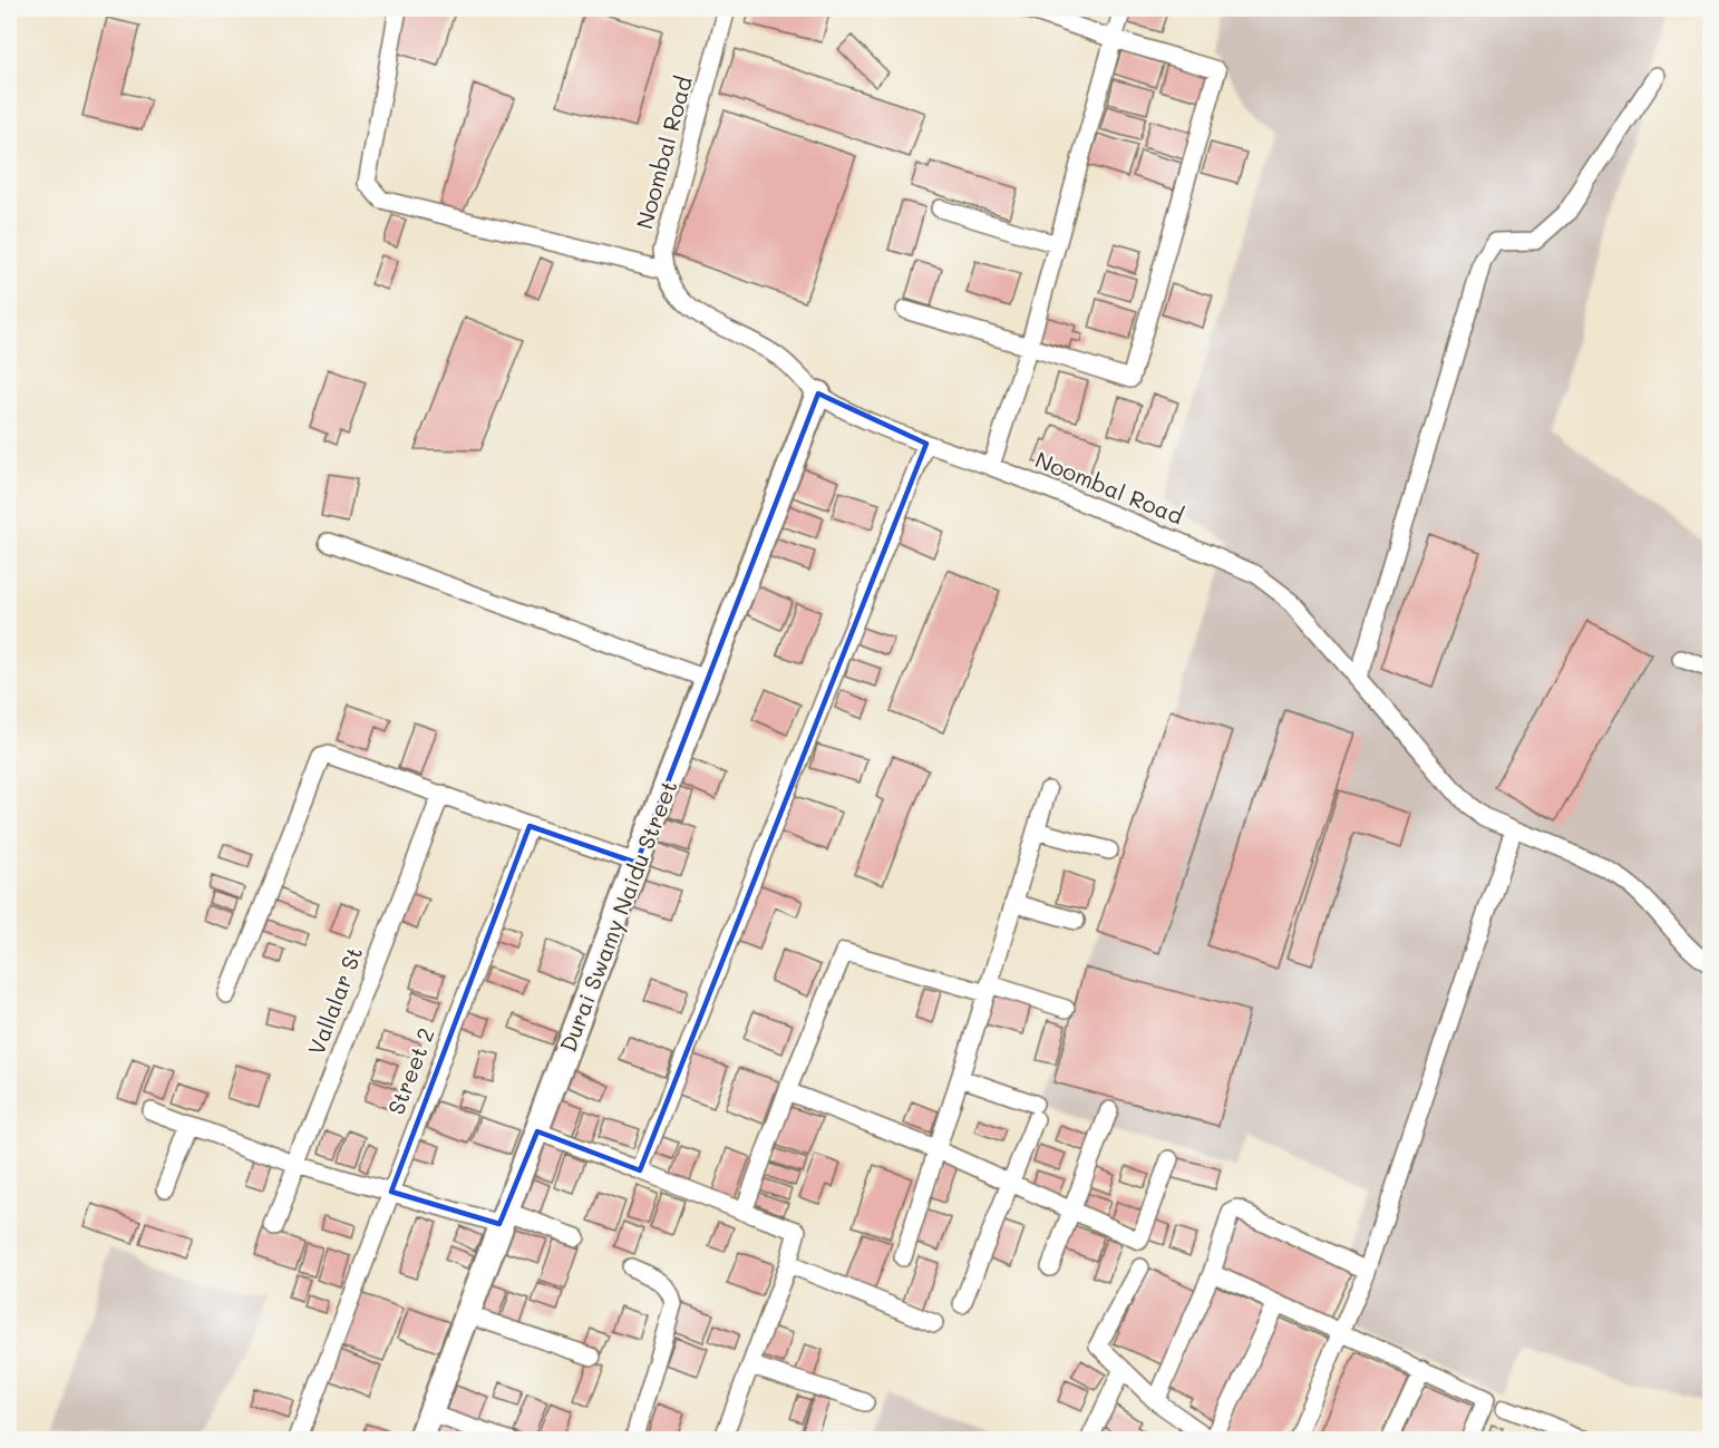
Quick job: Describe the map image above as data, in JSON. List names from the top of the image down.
{
  "streets": {
    "street": [
      "Noombal Road",
      "Durai Swamy Naidu Street",
      "Vallalar St",
      "Street 2"
    ]
  },
  "crossings": [
    ["Noombal Road", "Durai Swamy Naidu Street"]
  ]
}
